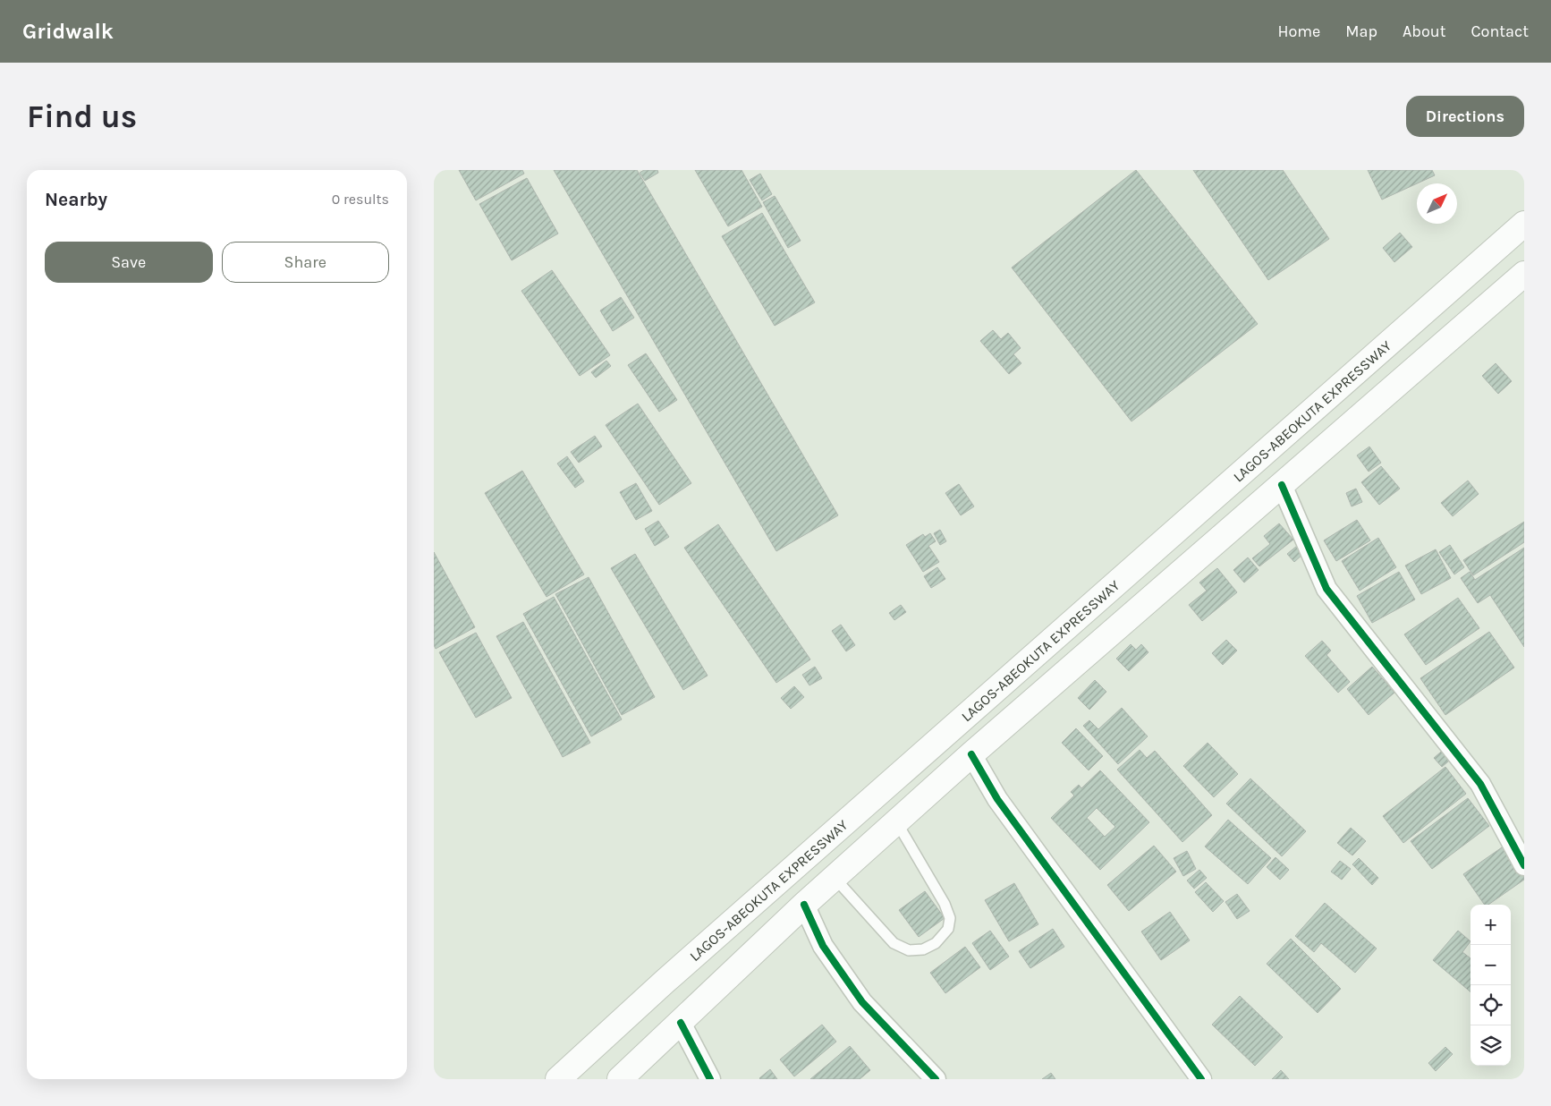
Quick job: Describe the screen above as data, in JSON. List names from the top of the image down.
{
  "streets": {
    "highway": ["LAGOS-ABEOKUTA EXPRESSWAY"]
  },
  "north": "top right",
  "page": {
    "header": "Gridwalk",
    "nav": [
      "Home",
      "Map",
      "About",
      "Contact"
    ],
    "buttons": [
      "Directions",
      ["Save", "Share"]
    ],
    "title": "Find us",
    "heading": ["Nearby", "0 results"],
    "map_buttons": ["+", "−"]
  }
}
